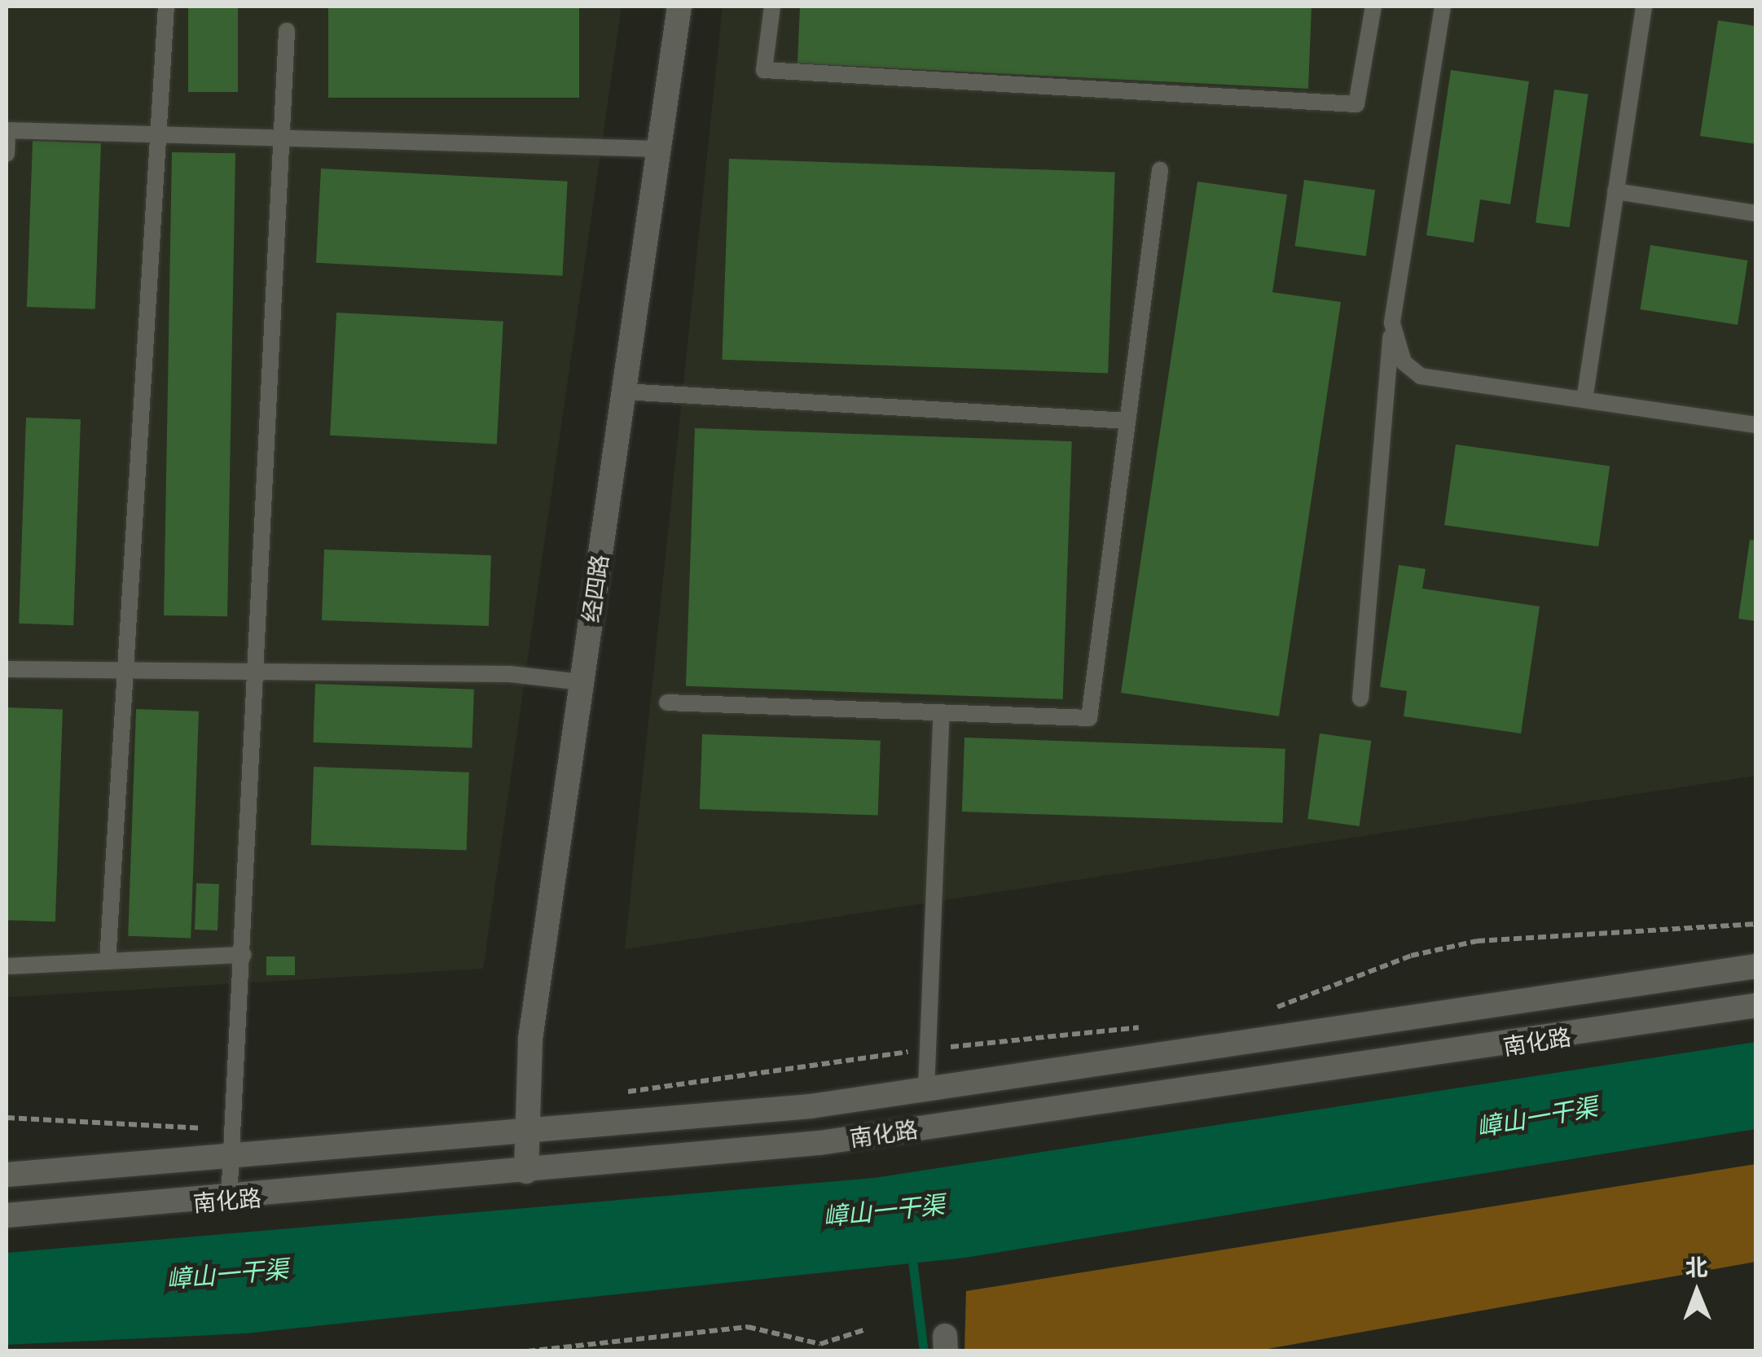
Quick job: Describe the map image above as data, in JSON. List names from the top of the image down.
{
  "streets": {
    "main road": ["经四路", "南化路"]
  },
  "crossings": [
    ["经四路", "南化路"]
  ],
  "water": ["嶂山一干渠"],
  "north": "top"
}
